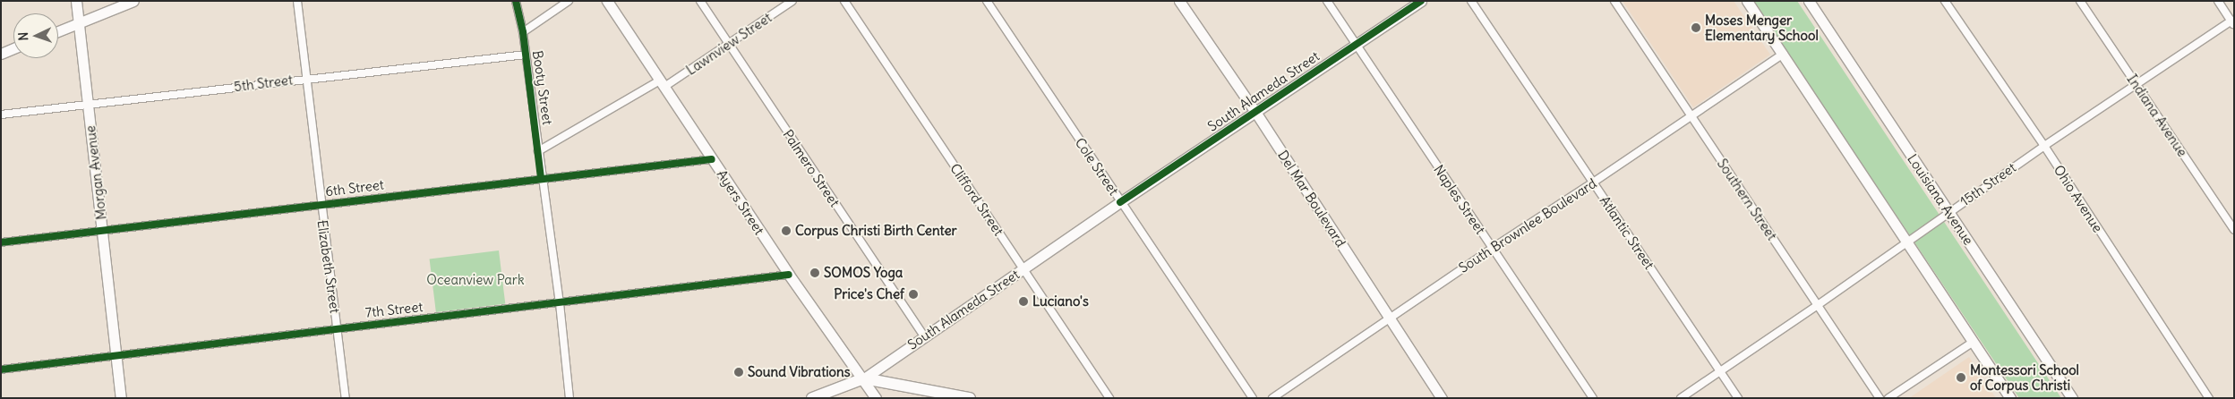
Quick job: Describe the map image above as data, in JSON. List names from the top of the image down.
{
  "streets": {
    "main road": [
      "South Alameda Street",
      "Morgan Avenue",
      "Del Mar Boulevard",
      "Louisiana Avenue",
      "Ayers Street"
    ],
    "street": [
      "Lawnview Street",
      "5th Street",
      "Booty Street",
      "Indiana Avenue",
      "Cole Street",
      "Palmero Street",
      "15th Street",
      "6th Street",
      "Ohio Avenue",
      "Clifford Street",
      "Naples Street",
      "Southern Street",
      "South Brownlee Boulevard",
      "Atlantic Street",
      "Elizabeth Street",
      "7th Street"
    ]
  },
  "crossings": [
    ["Lawnview Street", "Booty Street"],
    ["Lawnview Street", "Palmero Street"],
    ["Lawnview Street", "Ayers Street"],
    ["5th Street", "Booty Street"],
    ["5th Street", "Morgan Avenue"],
    ["5th Street", "Elizabeth Street"],
    ["Booty Street", "6th Street"],
    ["Booty Street", "7th Street"],
    ["South Alameda Street", "Cole Street"],
    ["South Alameda Street", "Palmero Street"],
    ["South Alameda Street", "Del Mar Boulevard"],
    ["South Alameda Street", "Clifford Street"],
    ["South Alameda Street", "Naples Street"],
    ["South Alameda Street", "Ayers Street"],
    ["Indiana Avenue", "15th Street"],
    ["Morgan Avenue", "6th Street"],
    ["Morgan Avenue", "7th Street"],
    ["15th Street", "Ohio Avenue"],
    ["15th Street", "Southern Street"],
    ["15th Street", "Louisiana Avenue"],
    ["15th Street", "Atlantic Street"],
    ["6th Street", "Ayers Street"],
    ["6th Street", "Elizabeth Street"],
    ["Del Mar Boulevard", "South Brownlee Boulevard"],
    ["Naples Street", "South Brownlee Boulevard"],
    ["Southern Street", "South Brownlee Boulevard"],
    ["Ayers Street", "7th Street"],
    ["South Brownlee Boulevard", "Atlantic Street"],
    ["Elizabeth Street", "7th Street"]
  ],
  "parks": ["Oceanview Park"],
  "places": [
    "Moses Menger Elementary School",
    "Corpus Christi Birth Center",
    "SOMOS Yoga",
    "Price's Chef",
    "Luciano's",
    "Sound Vibrations",
    "Montessori School of Corpus Christi"
  ],
  "north": "left"
}
